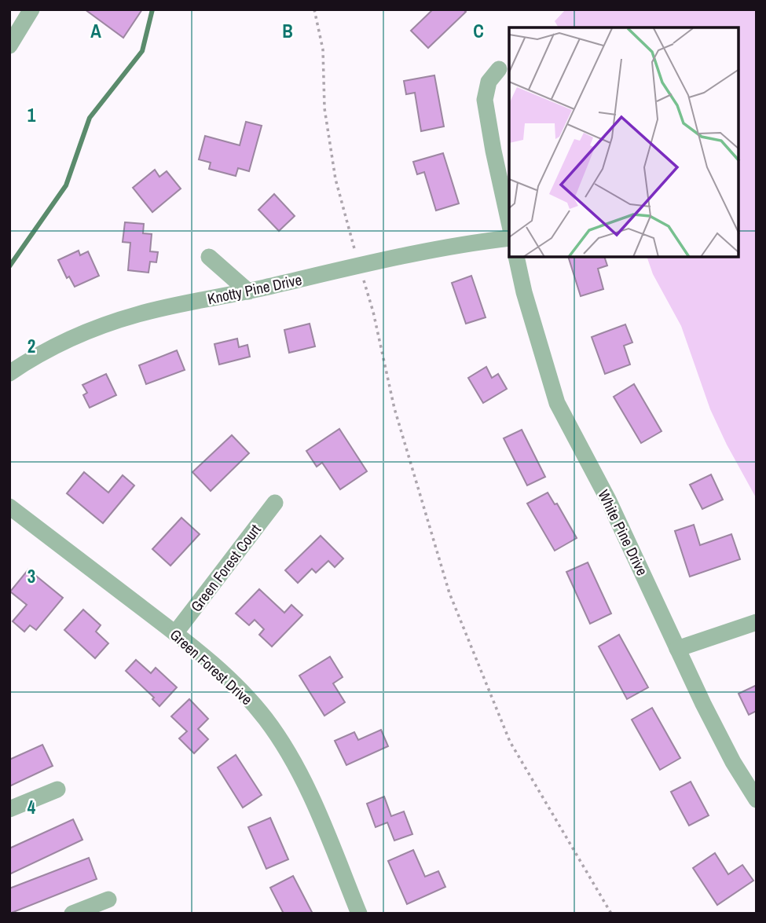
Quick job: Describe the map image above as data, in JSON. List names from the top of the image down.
{
  "streets": {
    "street": [
      "Knotty Pine Drive",
      "White Pine Drive",
      "Green Forest Court",
      "Green Forest Drive"
    ]
  },
  "crossings": [
    ["Green Forest Court", "Green Forest Drive"]
  ],
  "grid": {
    "columns": ["A", "B", "C"],
    "rows": [
      "1",
      "2",
      "3",
      "4"
    ]
  }
}
